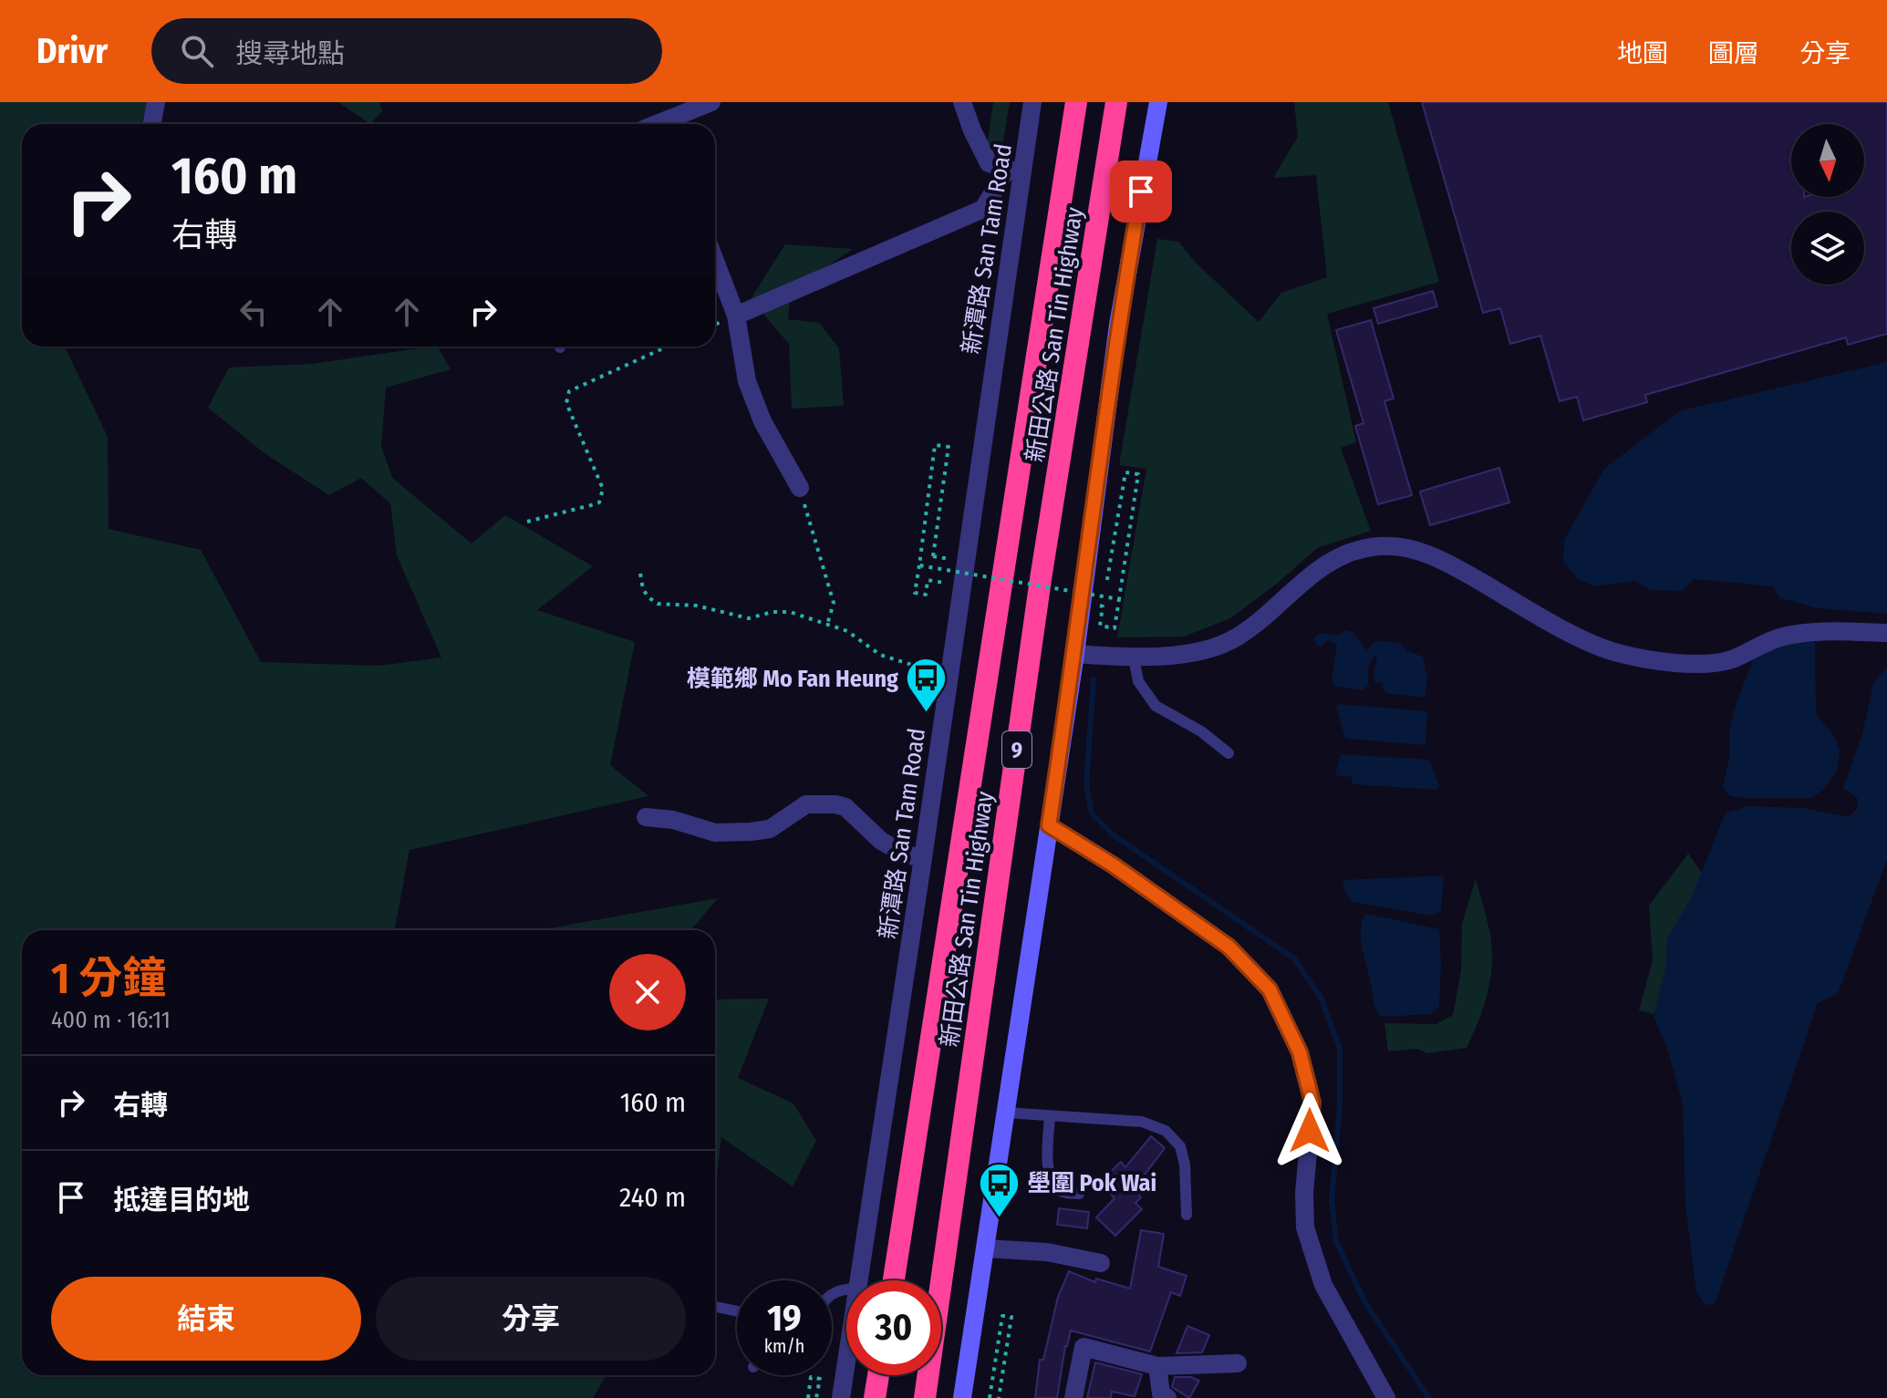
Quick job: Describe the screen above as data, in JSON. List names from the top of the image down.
{
  "streets": {
    "highway": ["新田公路 San Tin Highway", "9"],
    "street": ["新潭路 San Tam Road"]
  },
  "places": {
    "bus stop": ["模範鄉 Mo Fan Heung", "壆圍 Pok Wai"]
  },
  "north": "bottom",
  "page": {
    "header": "Drivr",
    "search": "搜尋地點",
    "nav": ["地圖", "圖層", "分享"],
    "turn": ["160 m", "右轉"],
    "heading": ["1 分鐘", "400 m · 16:11"],
    "list": [
      {
        "name": "右轉",
        "value": "160 m"
      },
      {
        "name": "抵達目的地",
        "value": "240 m"
      }
    ],
    "buttons": ["結束", "分享"],
    "speed": "19 km/h",
    "limit": "30"
  }
}
